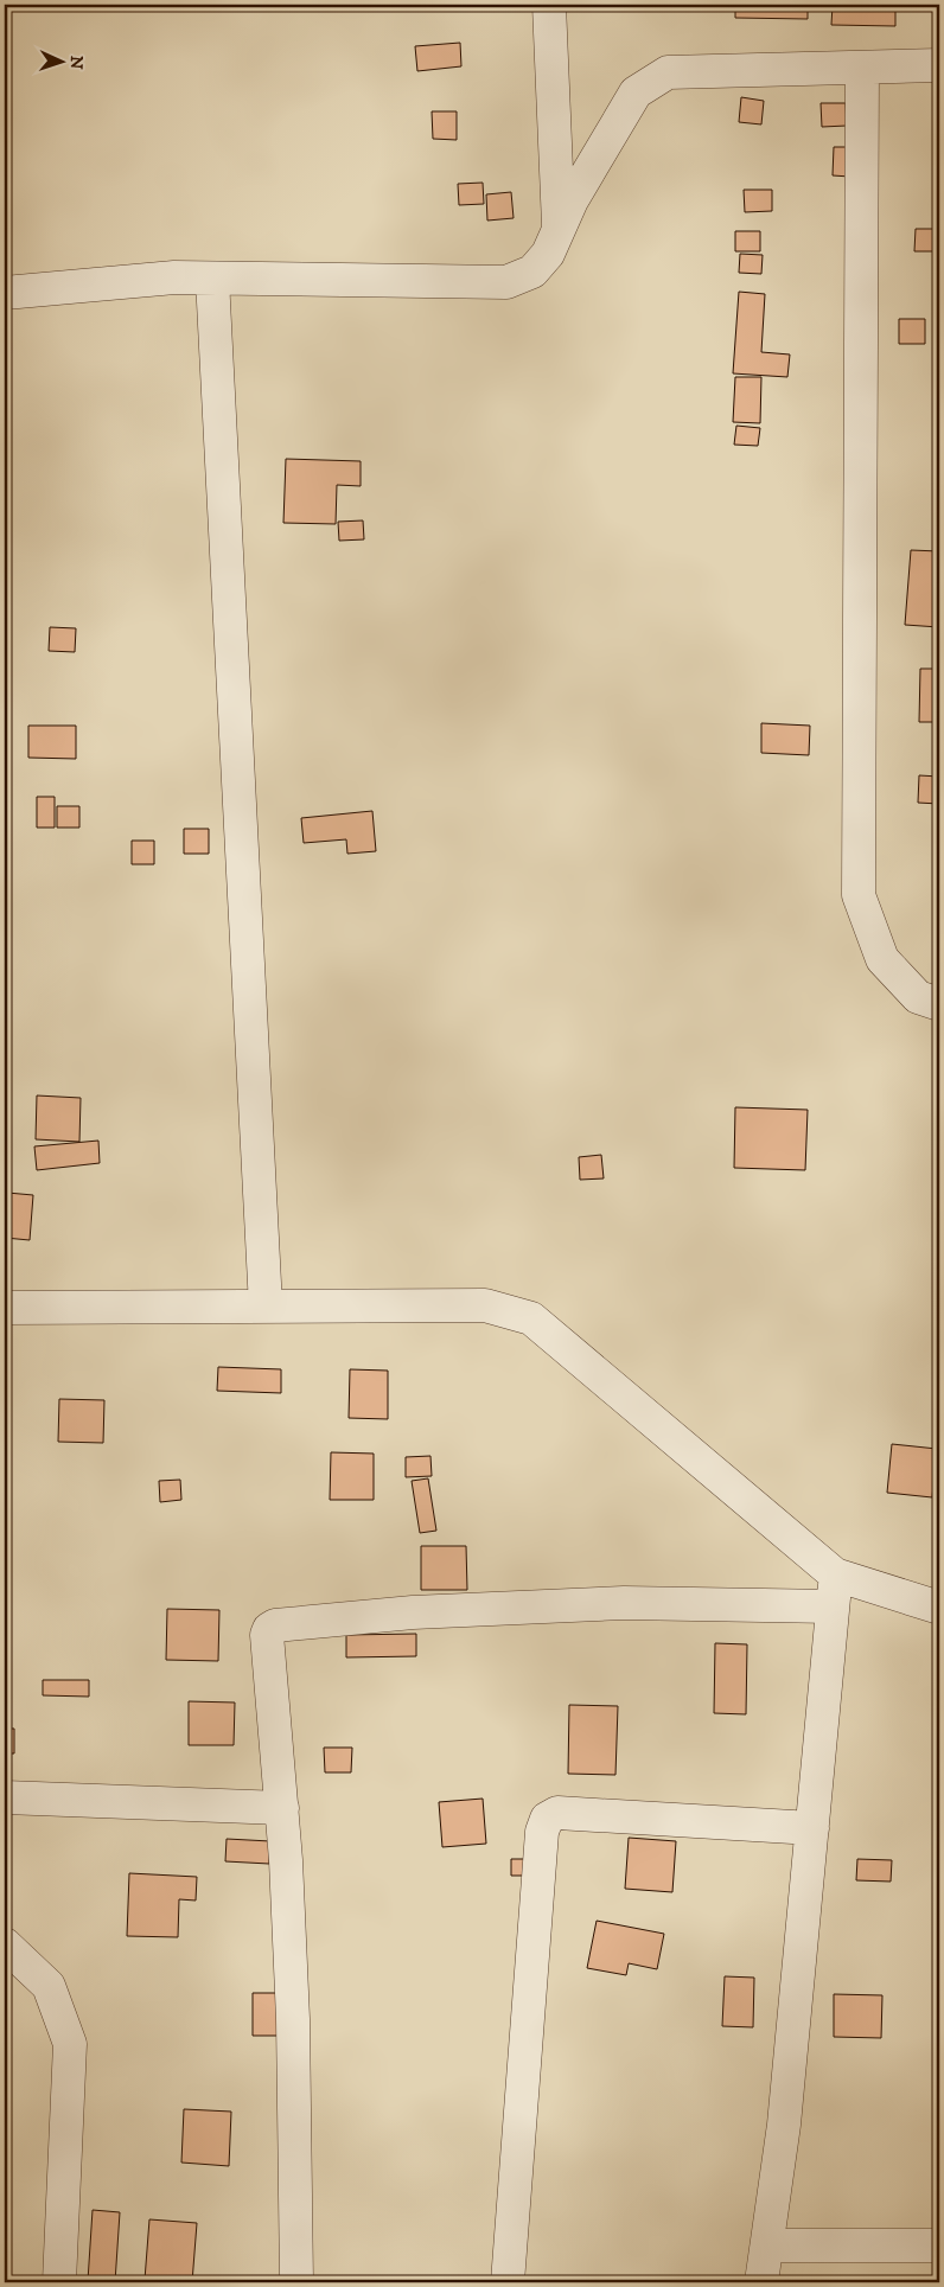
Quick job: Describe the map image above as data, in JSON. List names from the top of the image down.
{
  "north": "right"
}
